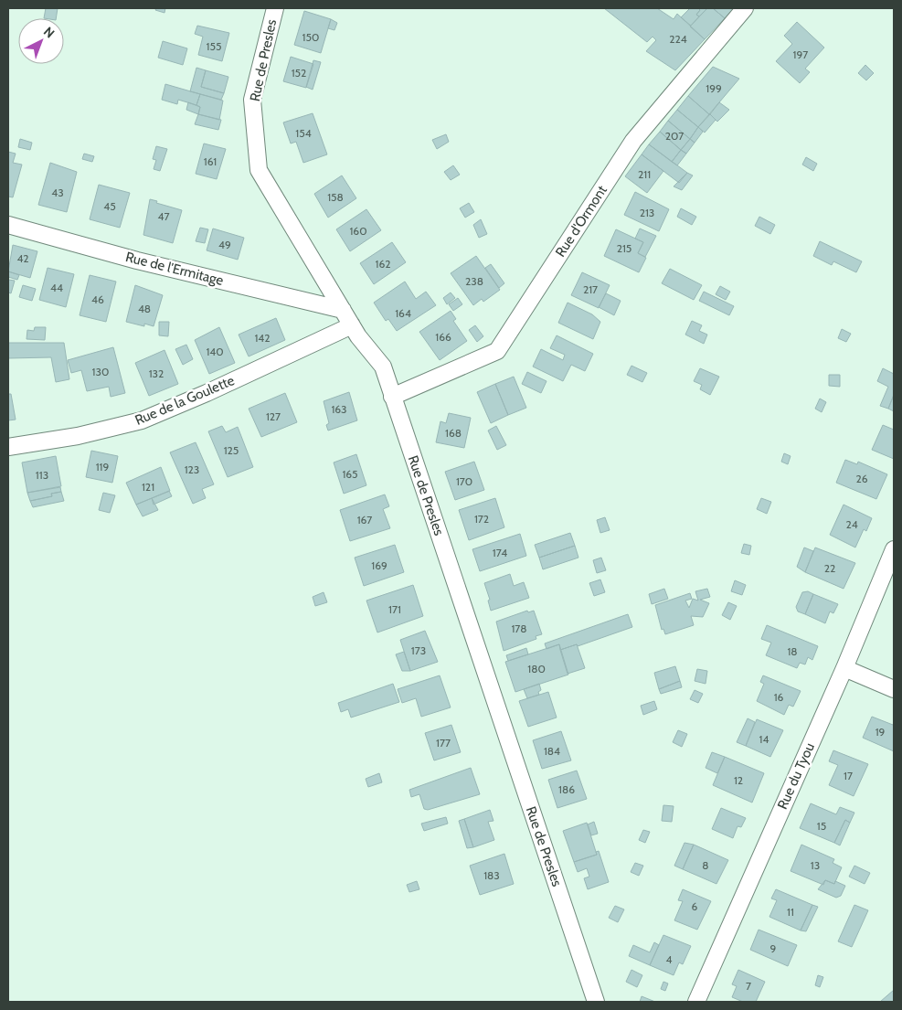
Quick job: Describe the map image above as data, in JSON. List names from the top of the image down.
{
  "streets": {
    "street": [
      "Rue de Presles",
      "Rue d'Ormont",
      "Rue de l'Ermitage",
      "Rue de la Goulette",
      "Rue du Tyou"
    ]
  },
  "crossings": [
    ["Rue de Presles", "Rue d'Ormont"],
    ["Rue de Presles", "Rue de l'Ermitage"],
    ["Rue de Presles", "Rue de la Goulette"]
  ],
  "house_numbers": [
    "150",
    "224",
    "155",
    "197",
    "152",
    "199",
    "154",
    "207",
    "161",
    "211",
    "43",
    "158",
    "45",
    "213",
    "47",
    "160",
    "49",
    "215",
    "42",
    "162",
    "238",
    "44",
    "217",
    "46",
    "48",
    "164",
    "166",
    "142",
    "140",
    "130",
    "132",
    "163",
    "127",
    "168",
    "125",
    "119",
    "123",
    "165",
    "113",
    "26",
    "170",
    "121",
    "172",
    "167",
    "24",
    "174",
    "169",
    "22",
    "171",
    "178",
    "173",
    "18",
    "180",
    "16",
    "19",
    "14",
    "177",
    "184",
    "17",
    "12",
    "186",
    "15",
    "8",
    "13",
    "183",
    "6",
    "11",
    "9",
    "4",
    "7"
  ],
  "north": "top right"
}
